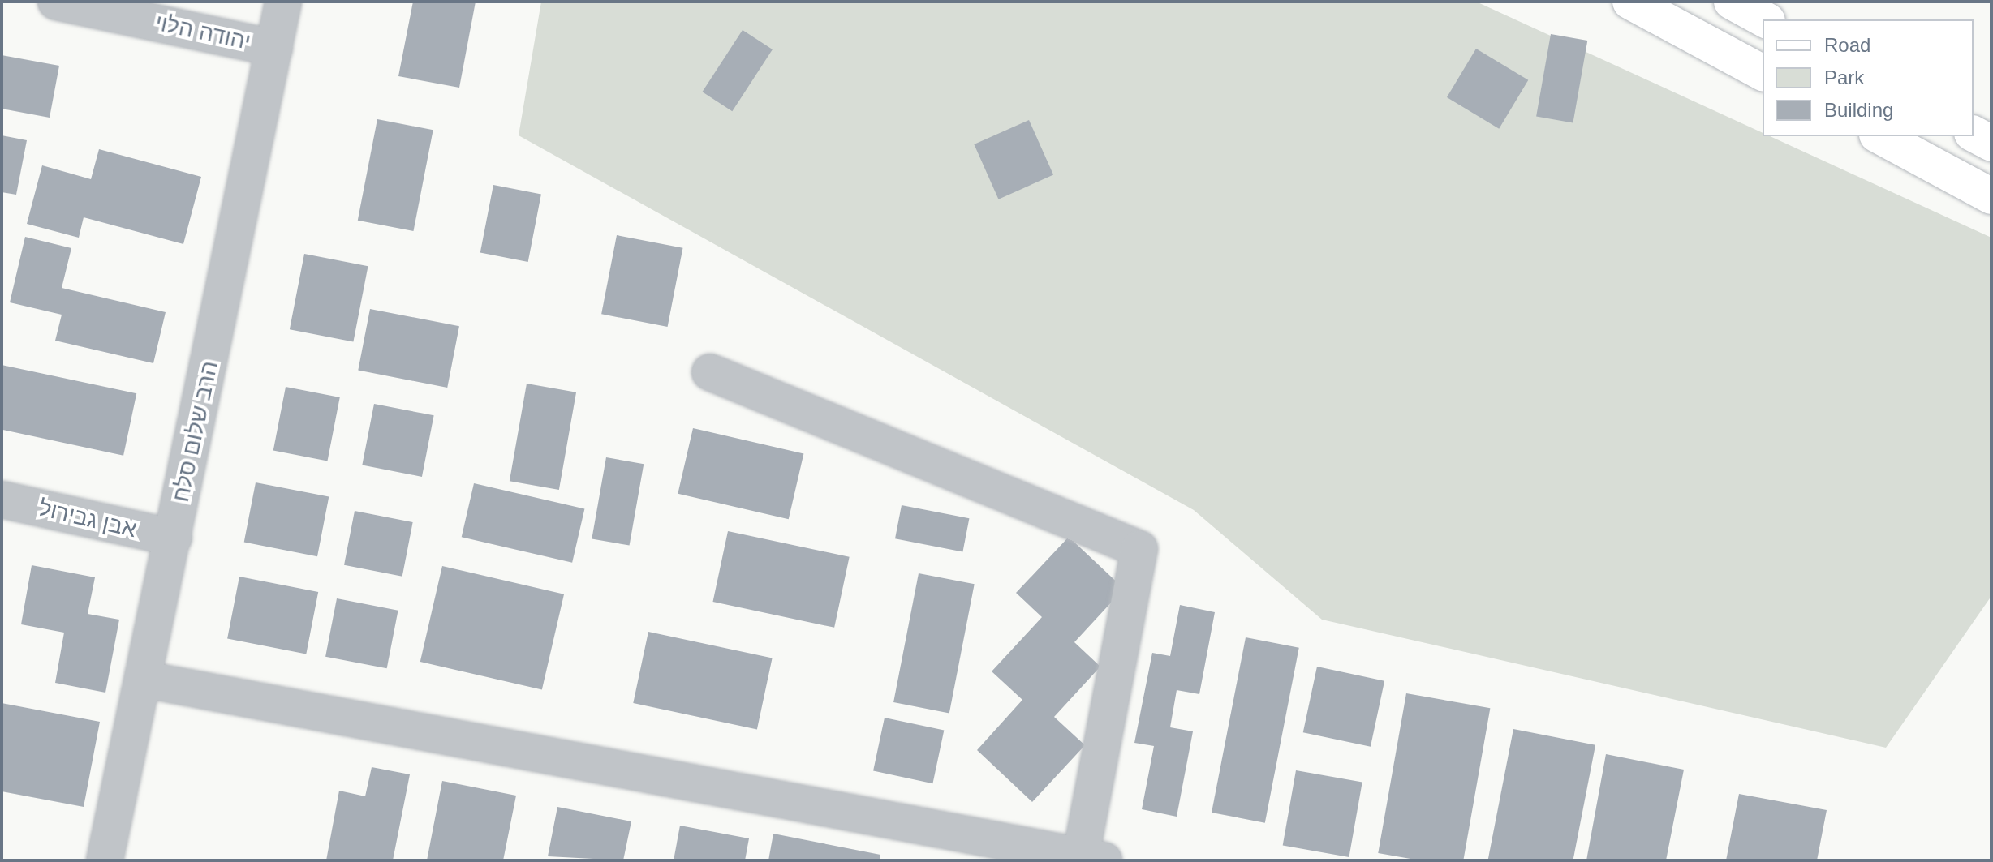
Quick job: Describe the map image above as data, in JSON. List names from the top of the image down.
{
  "streets": {
    "street": ["יהודה הלוי", "הרב שלום סלח", "אבן גבירול"]
  },
  "crossings": [
    ["יהודה הלוי", "הרב שלום סלח"],
    ["הרב שלום סלח", "אבן גבירול"]
  ],
  "legend": ["Road", "Park", "Building"]
}
